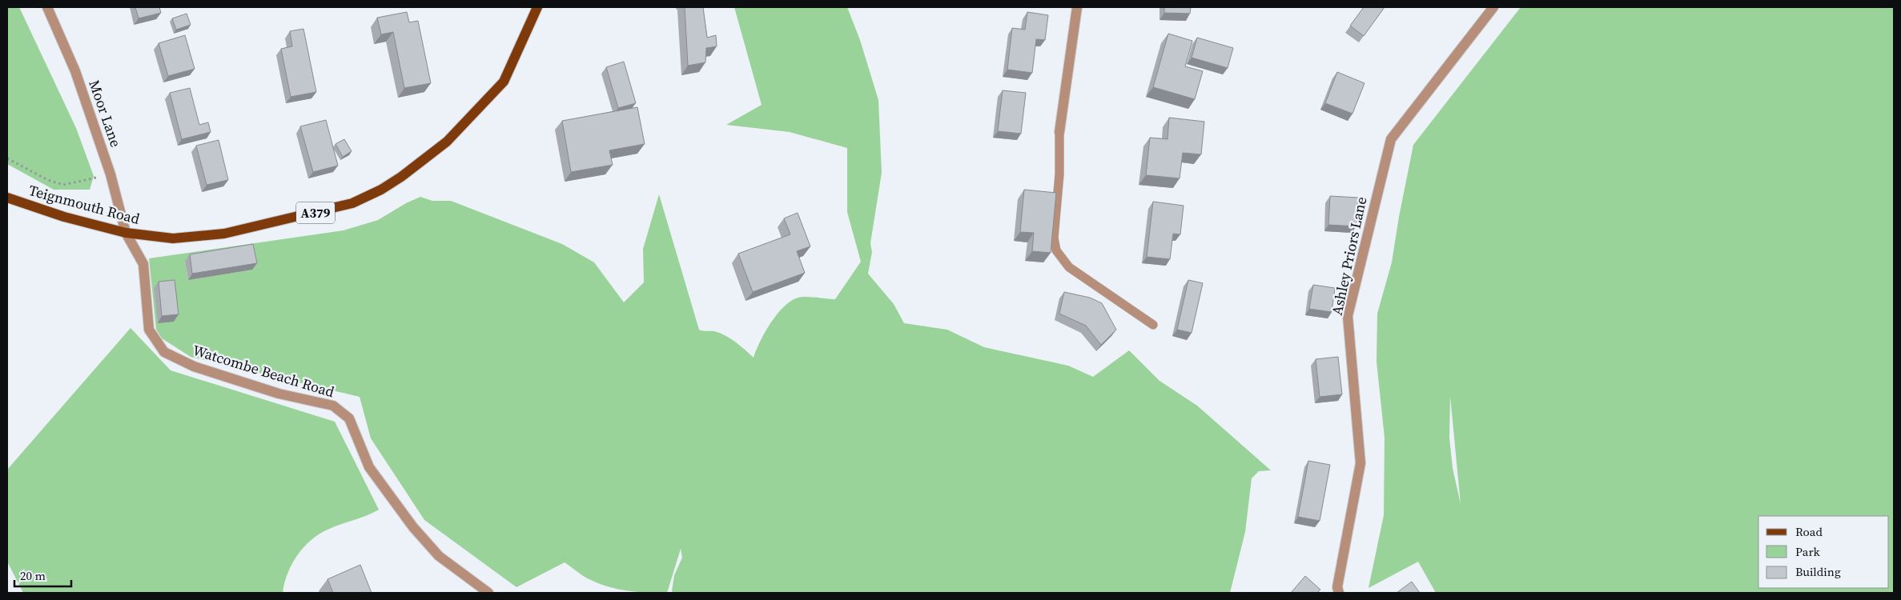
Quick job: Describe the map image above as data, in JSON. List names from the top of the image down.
{
  "streets": {
    "main road": ["Teignmouth Road", "A379"],
    "street": ["Moor Lane", "Ashley Priors Lane", "Watcombe Beach Road"]
  },
  "crossings": [
    ["Moor Lane", "Teignmouth Road"],
    ["Moor Lane", "Watcombe Beach Road"],
    ["Teignmouth Road", "Watcombe Beach Road"]
  ],
  "legend": ["Road", "Park", "Building"],
  "scale_bar": "20 m"
}
